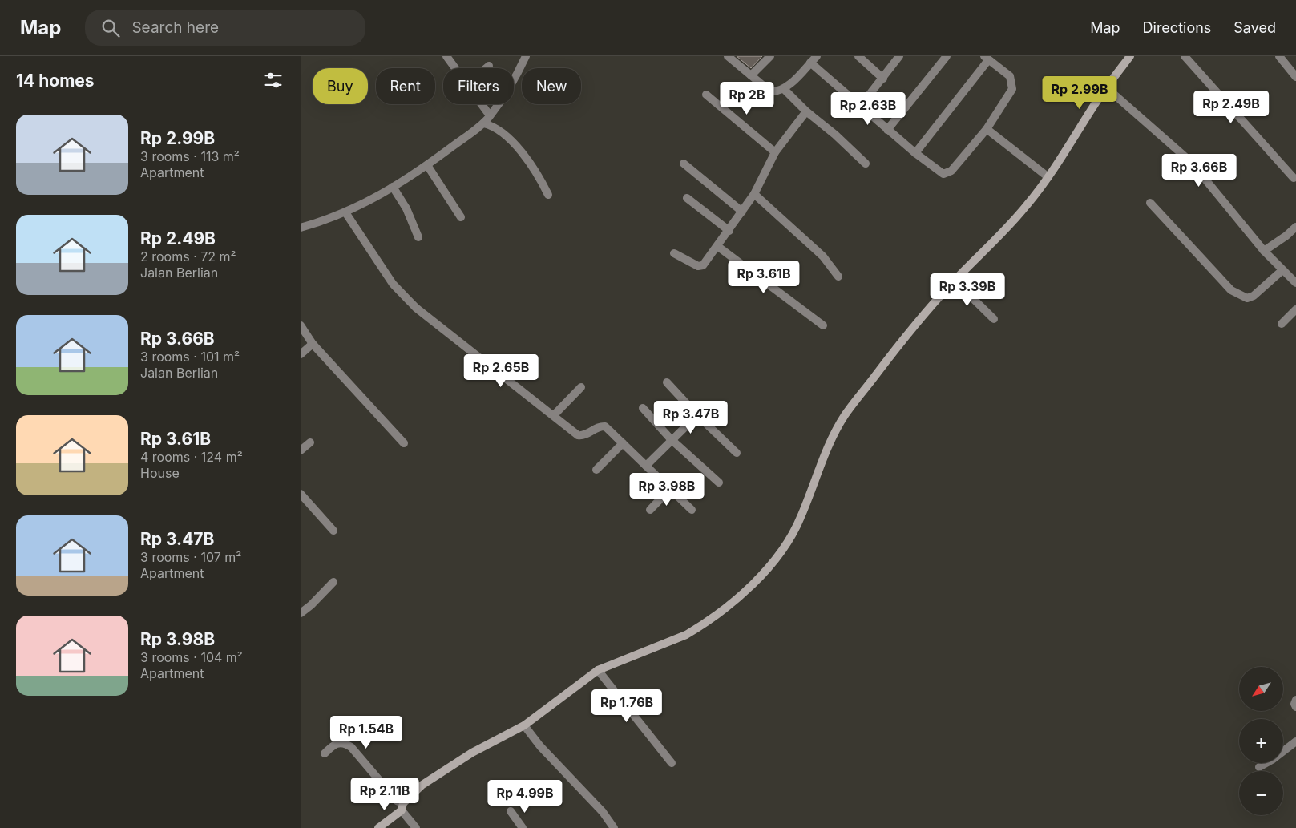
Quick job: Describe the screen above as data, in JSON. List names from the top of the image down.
{
  "north": "bottom left",
  "page": {
    "header": "Map",
    "search": "Search here",
    "nav": ["Map", "Directions", "Saved"],
    "heading": "14 homes",
    "chip": [
      "Buy",
      "Rent",
      "Filters",
      "New"
    ],
    "price": [
      "Rp 2.99B",
      "Rp 2B",
      "Rp 2.49B",
      "Rp 2.63B",
      "Rp 3.66B",
      "Rp 3.61B",
      "Rp 3.39B",
      "Rp 2.65B",
      "Rp 3.47B",
      "Rp 3.98B",
      "Rp 1.76B",
      "Rp 1.54B",
      "Rp 2.11B",
      "Rp 4.99B"
    ],
    "list": [
      {
        "name": "Rp 2.99B",
        "note": "3 rooms · 113 m² · Apartment"
      },
      {
        "name": "Rp 2.49B",
        "note": "2 rooms · 72 m² · Jalan Berlian"
      },
      {
        "name": "Rp 3.66B",
        "note": "3 rooms · 101 m² · Jalan Berlian"
      },
      {
        "name": "Rp 3.61B",
        "note": "4 rooms · 124 m² · House"
      },
      {
        "name": "Rp 3.47B",
        "note": "3 rooms · 107 m² · Apartment"
      },
      {
        "name": "Rp 3.98B",
        "note": "3 rooms · 104 m² · Apartment"
      }
    ],
    "map_buttons": ["+", "−"]
  }
}
